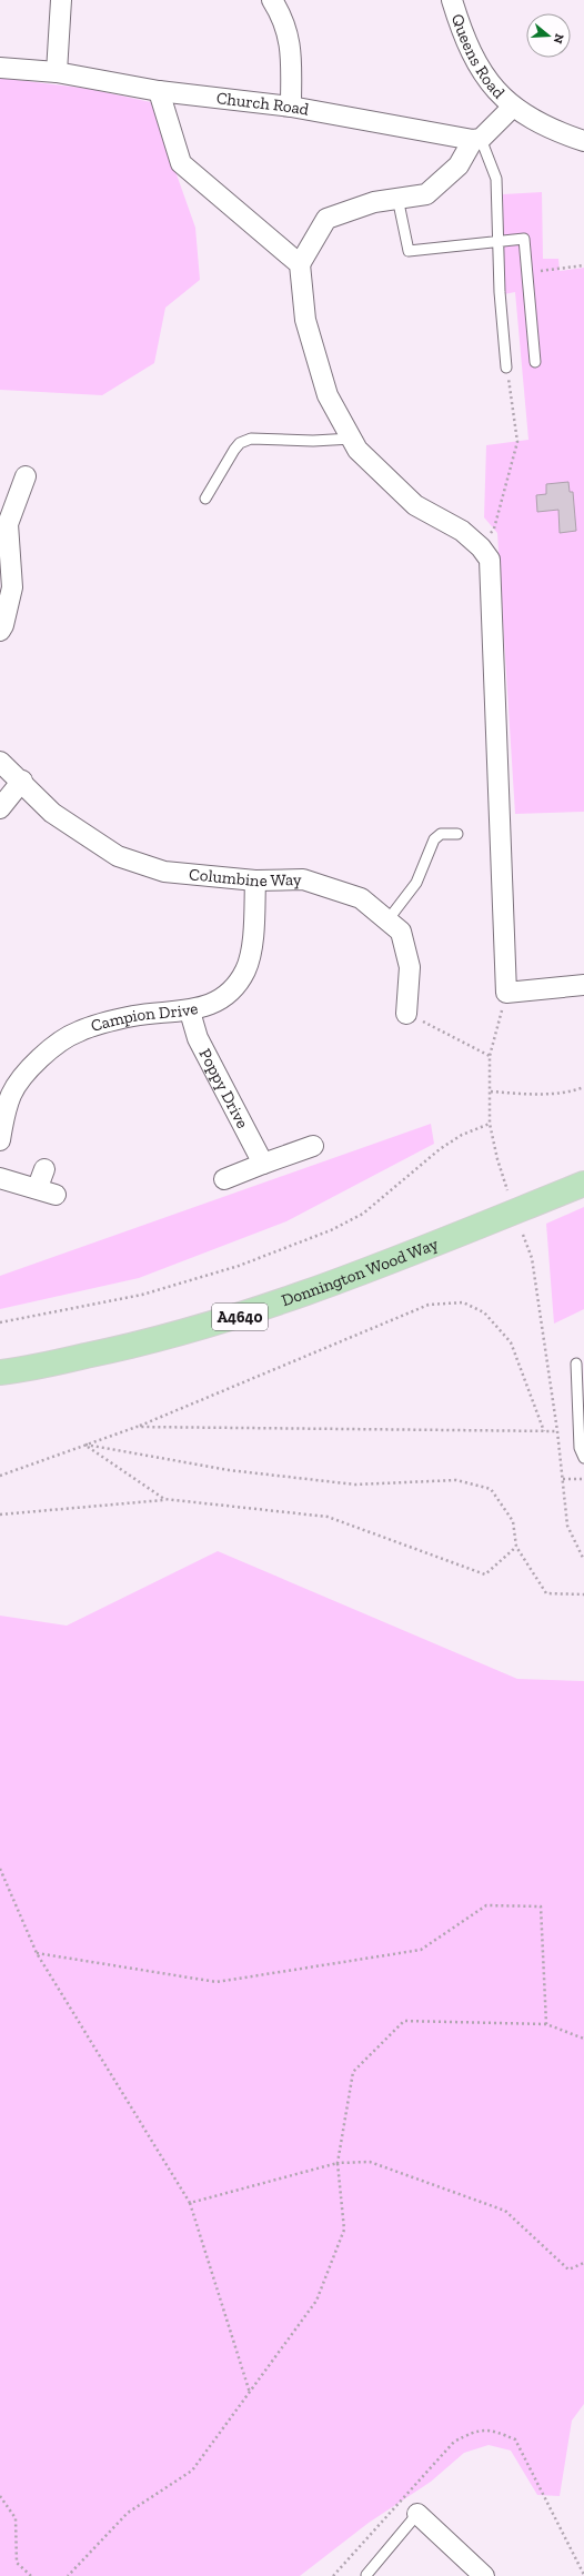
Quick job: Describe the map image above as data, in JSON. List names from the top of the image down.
{
  "streets": {
    "main road": ["Donnington Wood Way", "A4640"],
    "street": [
      "Queens Road",
      "Church Road",
      "Columbine Way",
      "Campion Drive",
      "Poppy Drive"
    ]
  },
  "crossings": [
    ["Columbine Way", "Campion Drive"],
    ["Campion Drive", "Poppy Drive"]
  ],
  "north": "right"
}
